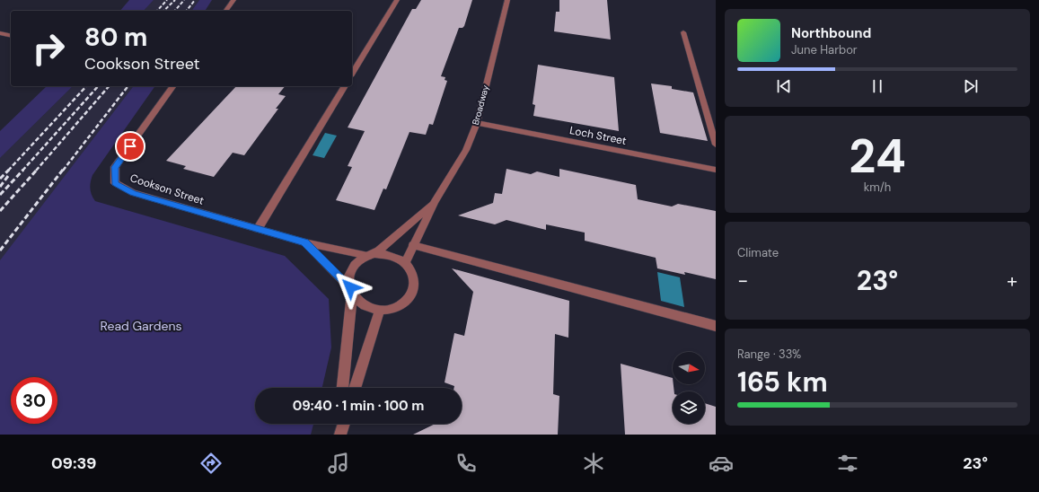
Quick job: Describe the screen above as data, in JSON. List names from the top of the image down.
{
  "streets": {
    "street": ["Broadway", "Loch Street", "Cookson Street"]
  },
  "crossings": [
    ["Broadway", "Loch Street"],
    ["Broadway", "Cookson Street"]
  ],
  "parks": ["Read Gardens"],
  "north": "right",
  "page": {
    "turn": ["80 m", "Cookson Street"],
    "song": ["Northbound", "June Harbor"],
    "tile": [
      ["24", "km/h"],
      "Climate",
      ["Range · 33%", "165 km"]
    ],
    "heat": ["−", "23°", "+"],
    "limit": "30",
    "trip": "09:40 · 1 min · 100 m",
    "tabs": ["09:39", "23°"]
  }
}
